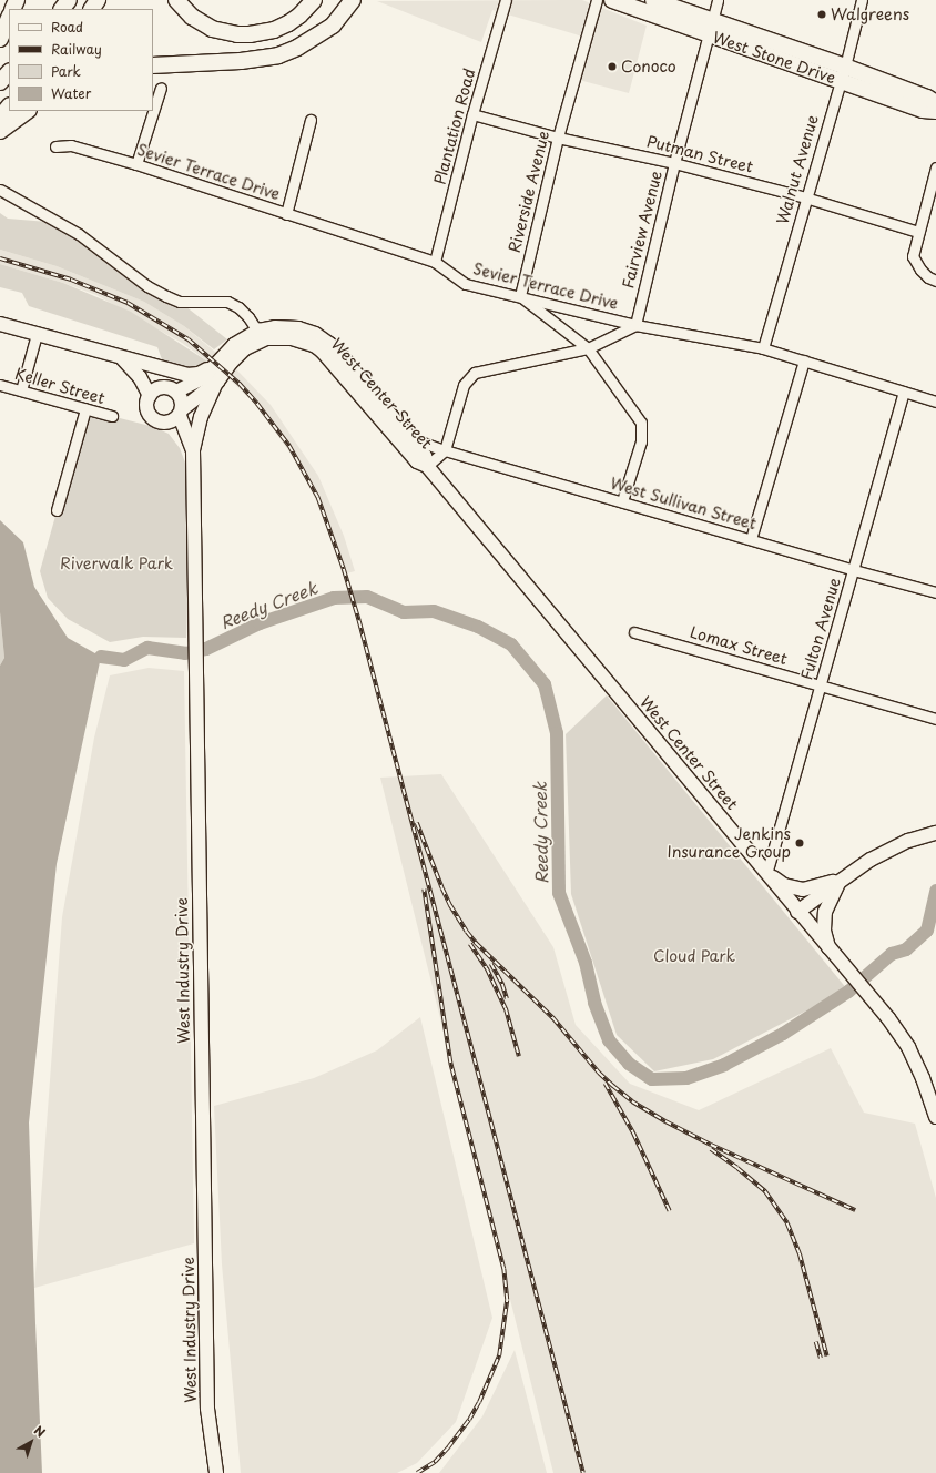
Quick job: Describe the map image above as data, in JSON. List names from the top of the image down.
{
  "streets": {
    "highway": ["West Stone Drive"],
    "main road": ["West Center Street", "West Industry Drive"],
    "street": [
      "Plantation Road",
      "Putman Street",
      "Walnut Avenue",
      "Sevier Terrace Drive",
      "Riverside Avenue",
      "Fairview Avenue",
      "Keller Street",
      "West Sullivan Street",
      "Fulton Avenue",
      "Lomax Street"
    ]
  },
  "crossings": [
    ["West Stone Drive", "Walnut Avenue"],
    ["West Stone Drive", "Fairview Avenue"],
    ["Plantation Road", "Putman Street"],
    ["Plantation Road", "Sevier Terrace Drive"],
    ["Putman Street", "Walnut Avenue"],
    ["Putman Street", "Riverside Avenue"],
    ["Putman Street", "Fairview Avenue"],
    ["Walnut Avenue", "Sevier Terrace Drive"],
    ["Sevier Terrace Drive", "Riverside Avenue"],
    ["Sevier Terrace Drive", "Fairview Avenue"],
    ["Sevier Terrace Drive", "Fulton Avenue"],
    ["West Center Street", "West Sullivan Street"],
    ["West Center Street", "Fulton Avenue"],
    ["West Center Street", "West Industry Drive"],
    ["West Sullivan Street", "Fulton Avenue"],
    ["Fulton Avenue", "Lomax Street"]
  ],
  "water": ["Reedy Creek"],
  "parks": ["Riverwalk Park", "Cloud Park"],
  "places": ["Walgreens", "Conoco", "Jenkins Insurance Group"],
  "legend": [
    "Road",
    "Railway",
    "Park",
    "Water"
  ],
  "north": "top right"
}
